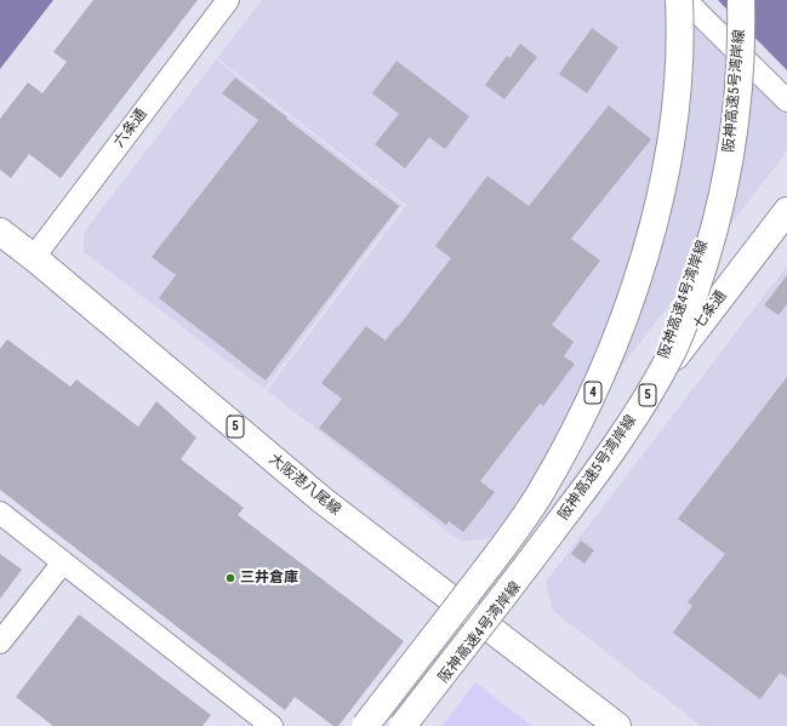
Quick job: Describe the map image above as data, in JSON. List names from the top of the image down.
{
  "streets": {
    "main road": [
      "阪神高速5号湾岸線",
      "阪神高速4号湾岸線",
      "七条通",
      "4",
      "5",
      "大阪港八尾線"
    ],
    "street": ["六条通"]
  },
  "crossings": [
    ["六条通", "大阪港八尾線"],
    ["七条通", "大阪港八尾線"]
  ],
  "places": ["三井倉庫"]
}
